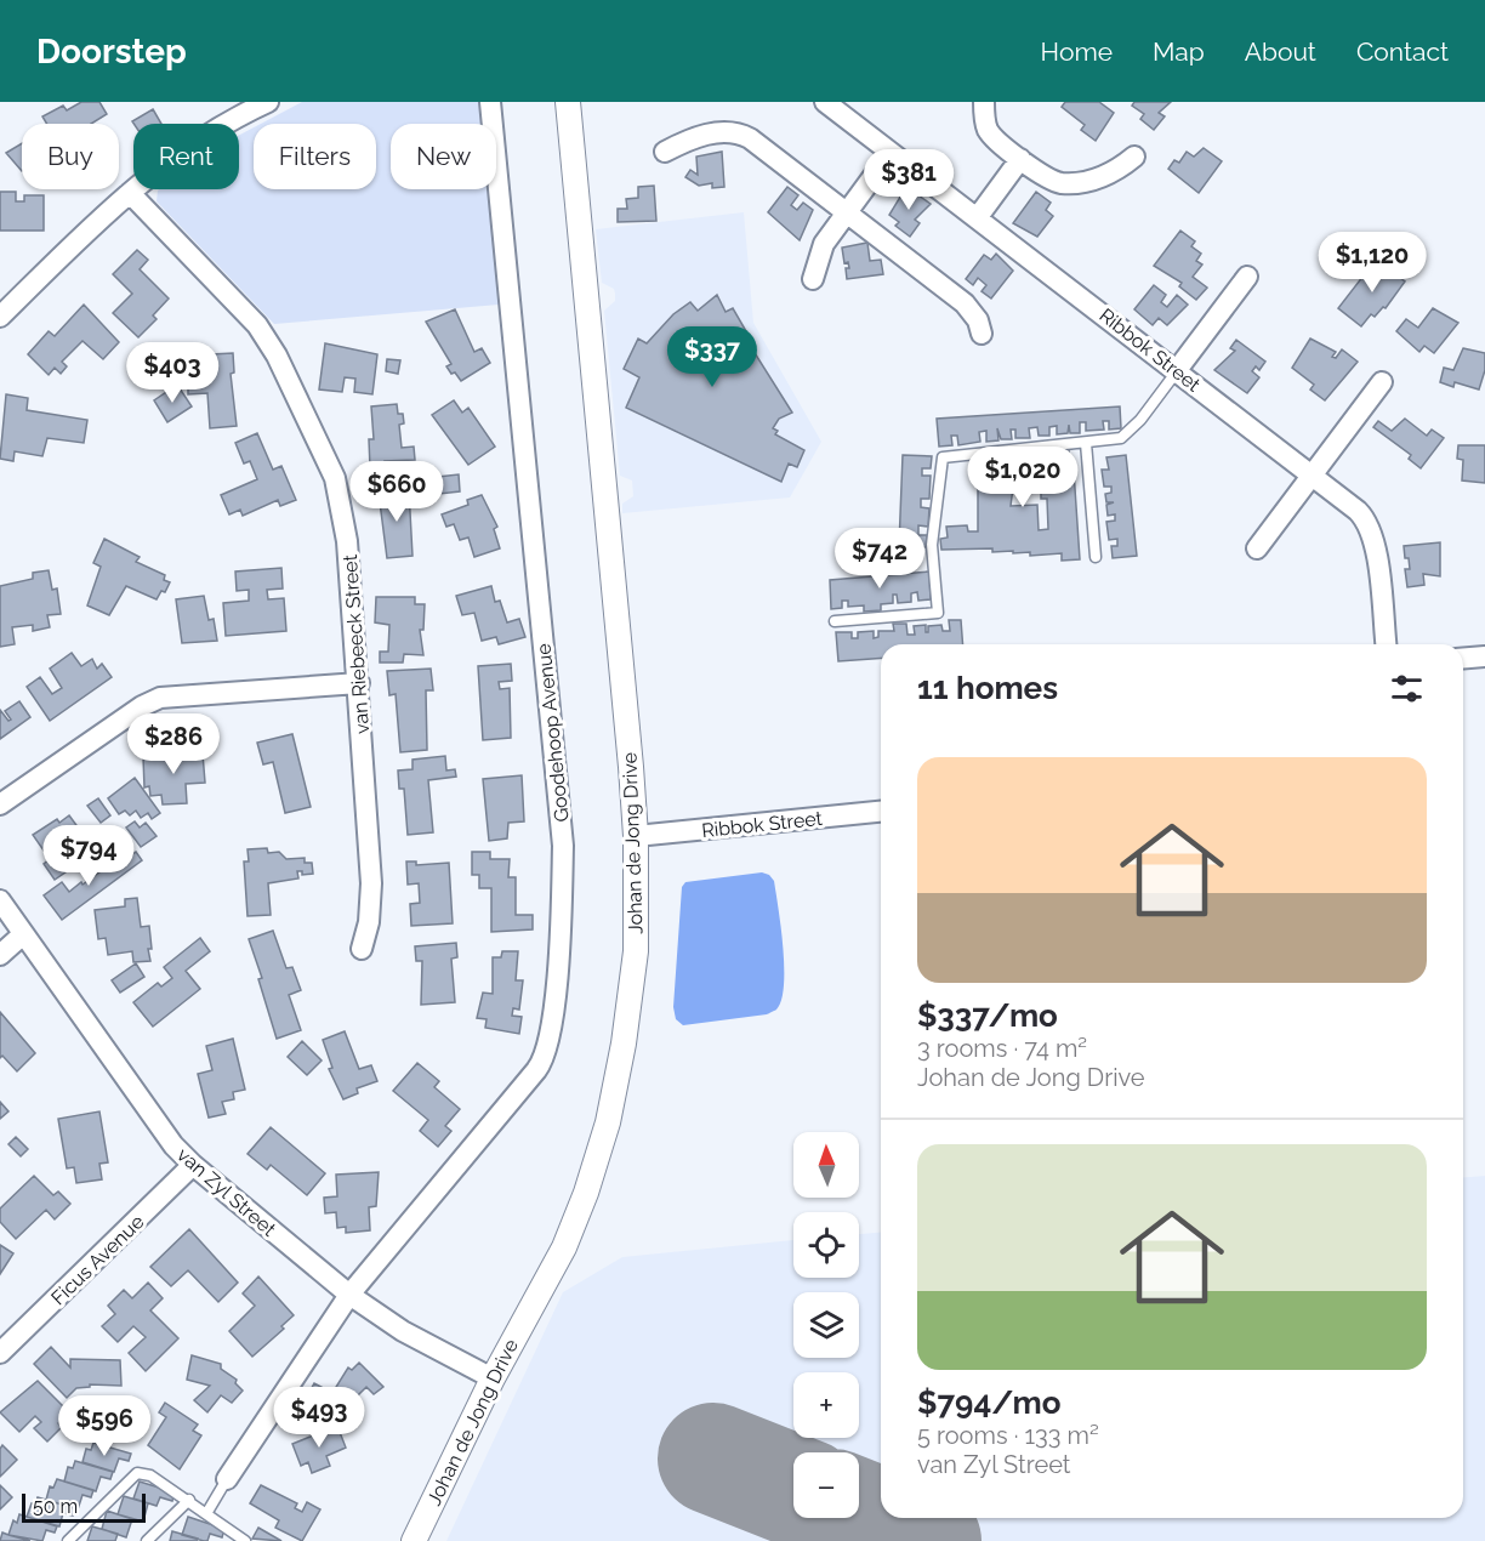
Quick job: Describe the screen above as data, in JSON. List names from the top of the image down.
{
  "streets": {
    "street": [
      "Ribbok Street",
      "van Riebeeck Street",
      "Goodehoop Avenue",
      "Johan de Jong Drive",
      "van Zyl Street",
      "Ficus Avenue"
    ]
  },
  "crossings": [
    ["Ribbok Street", "Johan de Jong Drive"],
    ["Goodehoop Avenue", "van Zyl Street"],
    ["Johan de Jong Drive", "van Zyl Street"],
    ["van Zyl Street", "Ficus Avenue"]
  ],
  "scale_bar": "50 m",
  "north": "top",
  "page": {
    "header": "Doorstep",
    "nav": [
      "Home",
      "Map",
      "About",
      "Contact"
    ],
    "chip": [
      "Buy",
      "Rent",
      "Filters",
      "New"
    ],
    "price": [
      "$381",
      "$1,120",
      "$337",
      "$403",
      "$1,020",
      "$660",
      "$742",
      "$286",
      "$794",
      "$493",
      "$596"
    ],
    "heading": "11 homes",
    "list": [
      {
        "name": "$337/mo",
        "note": "3 rooms · 74 m² · Johan de Jong Drive"
      },
      {
        "name": "$794/mo",
        "note": "5 rooms · 133 m² · van Zyl Street"
      }
    ],
    "map_buttons": ["+", "−"],
    "scale": "50 m"
  }
}
